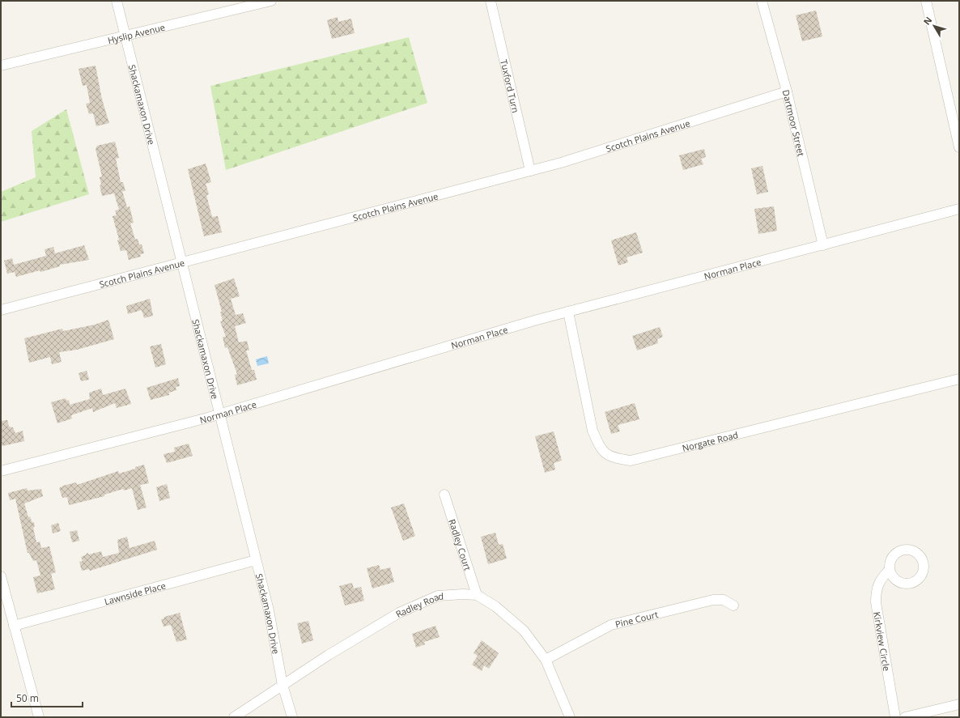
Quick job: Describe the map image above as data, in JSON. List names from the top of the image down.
{
  "streets": {
    "street": [
      "Hyslip Avenue",
      "Tuxford Turn",
      "Shackamaxon Drive",
      "Dartmoor Street",
      "Scotch Plains Avenue",
      "Norman Place",
      "Norgate Road",
      "Radley Court",
      "Lawnside Place",
      "Radley Road",
      "Pine Court",
      "Kirkview Circle"
    ]
  },
  "crossings": [
    ["Hyslip Avenue", "Shackamaxon Drive"],
    ["Tuxford Turn", "Scotch Plains Avenue"],
    ["Shackamaxon Drive", "Scotch Plains Avenue"],
    ["Shackamaxon Drive", "Norman Place"],
    ["Shackamaxon Drive", "Lawnside Place"],
    ["Shackamaxon Drive", "Radley Road"],
    ["Dartmoor Street", "Scotch Plains Avenue"],
    ["Dartmoor Street", "Norman Place"],
    ["Norman Place", "Norgate Road"],
    ["Radley Court", "Radley Road"]
  ],
  "scale_bar": "50 m",
  "north": "top left"
}
